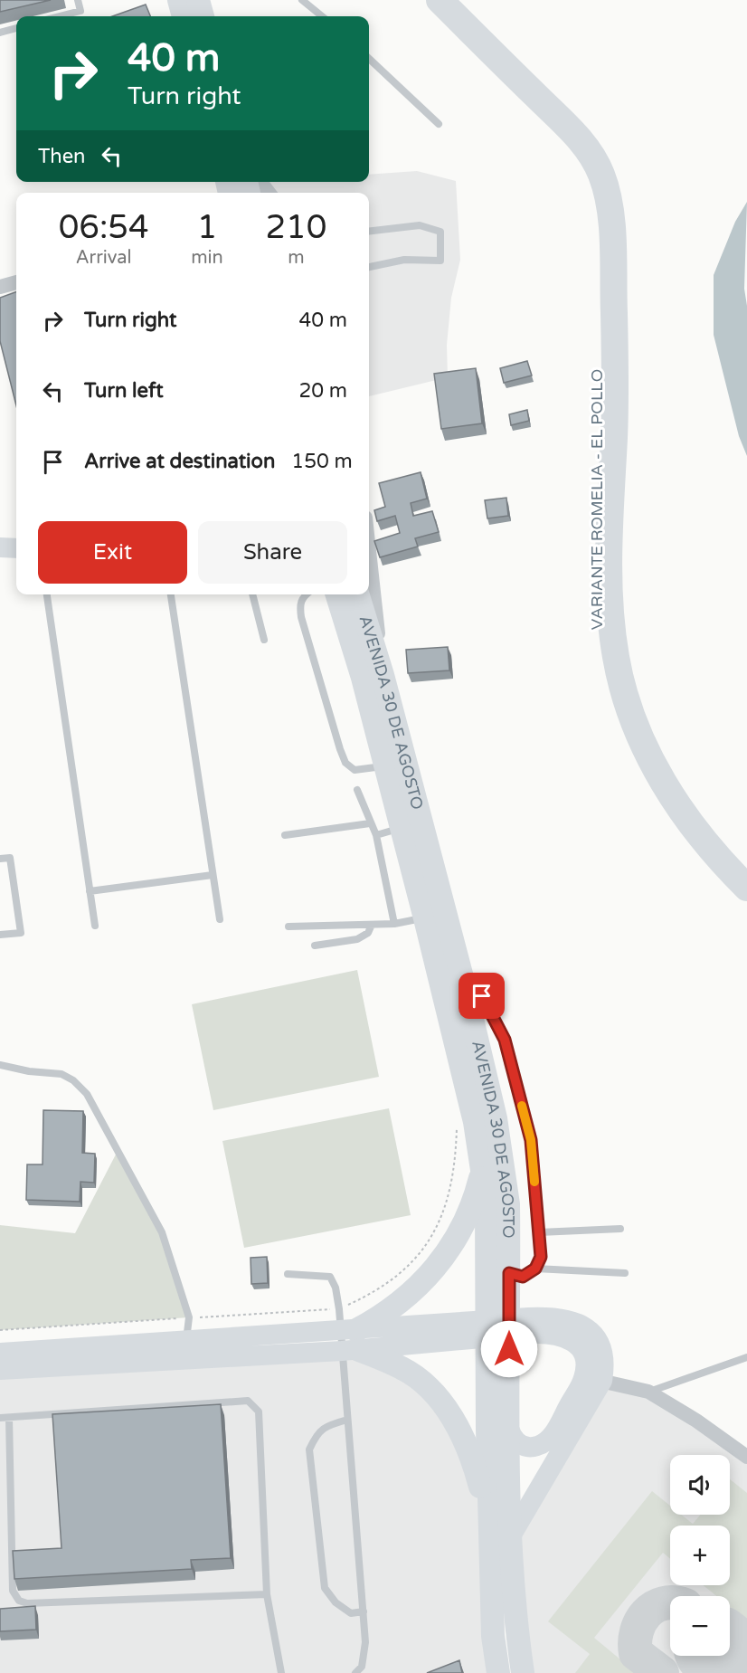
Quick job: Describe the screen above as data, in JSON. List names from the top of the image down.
{
  "streets": {
    "highway": ["VARIANTE ROMELIA - EL POLLO"],
    "main road": ["AVENIDA 30 DE AGOSTO"]
  },
  "page": {
    "turn": ["40 m", "Turn right"],
    "then": "Then",
    "eta": [
      "06:54",
      "Arrival",
      "1",
      "min",
      "210",
      "m"
    ],
    "list": [
      {
        "name": "Turn right",
        "value": "40 m"
      },
      {
        "name": "Turn left",
        "value": "20 m"
      },
      {
        "name": "Arrive at destination",
        "value": "150 m"
      }
    ],
    "buttons": ["Exit", "Share"],
    "map_buttons": ["+", "−"]
  }
}
